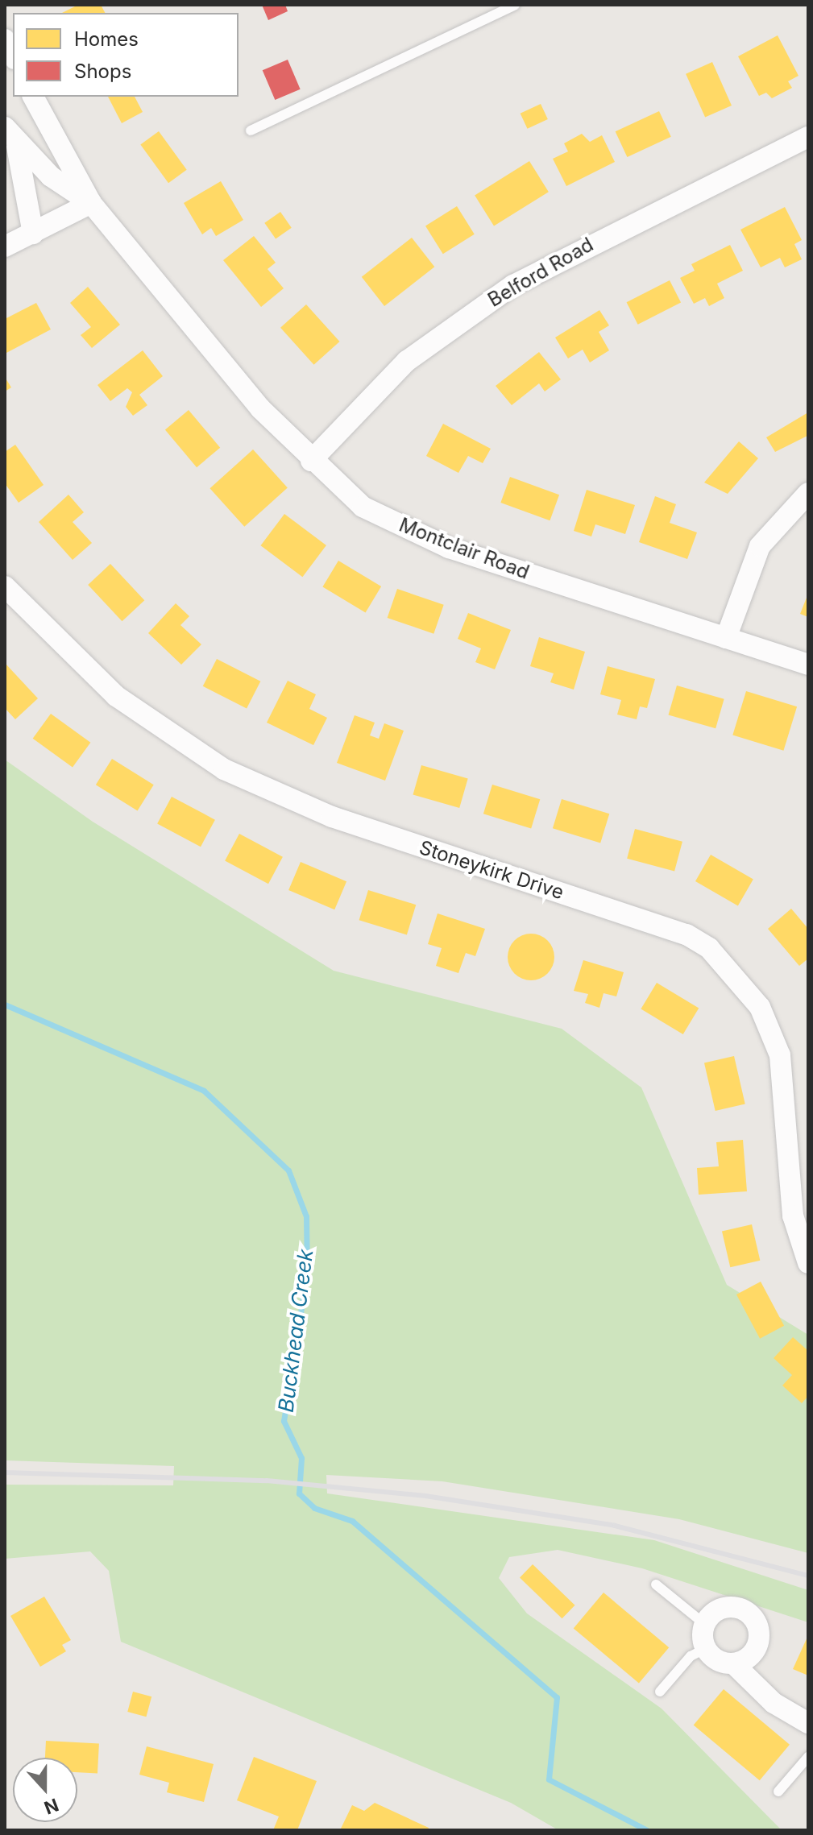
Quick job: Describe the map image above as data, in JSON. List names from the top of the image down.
{
  "streets": {
    "street": ["Belford Road", "Montclair Road", "Stoneykirk Drive"]
  },
  "crossings": [
    ["Belford Road", "Montclair Road"]
  ],
  "water": ["Buckhead Creek"],
  "legend": ["Homes", "Shops"],
  "north": "bottom"
}
